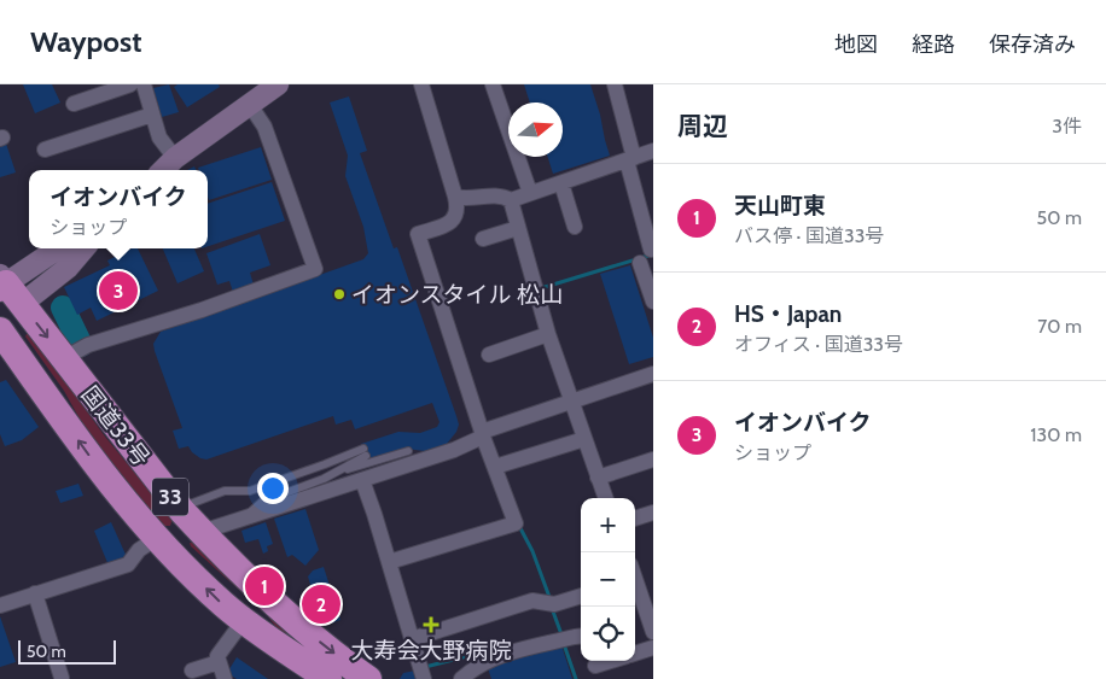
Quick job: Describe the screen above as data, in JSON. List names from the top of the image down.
{
  "streets": {
    "highway": ["国道33号", "33"]
  },
  "places": {
    "other": ["イオンスタイル 松山"],
    "health": ["大寿会大野病院"]
  },
  "scale_bar": "50 m",
  "north": "right",
  "page": {
    "header": "Waypost",
    "nav": ["地図", "経路", "保存済み"],
    "heading": ["周辺", "3件"],
    "list": [
      {
        "mark": "1",
        "name": "天山町東",
        "note": "バス停 · 国道33号",
        "value": "50 m"
      },
      {
        "mark": "2",
        "name": "HS・Japan",
        "note": "オフィス · 国道33号",
        "value": "70 m"
      },
      {
        "mark": "3",
        "name": "イオンバイク",
        "note": "ショップ",
        "value": "130 m"
      }
    ],
    "popup": ["イオンバイク", "ショップ"],
    "pins": ["3", "1", "2"],
    "map_buttons": ["+", "−"],
    "scale": "50 m"
  }
}
